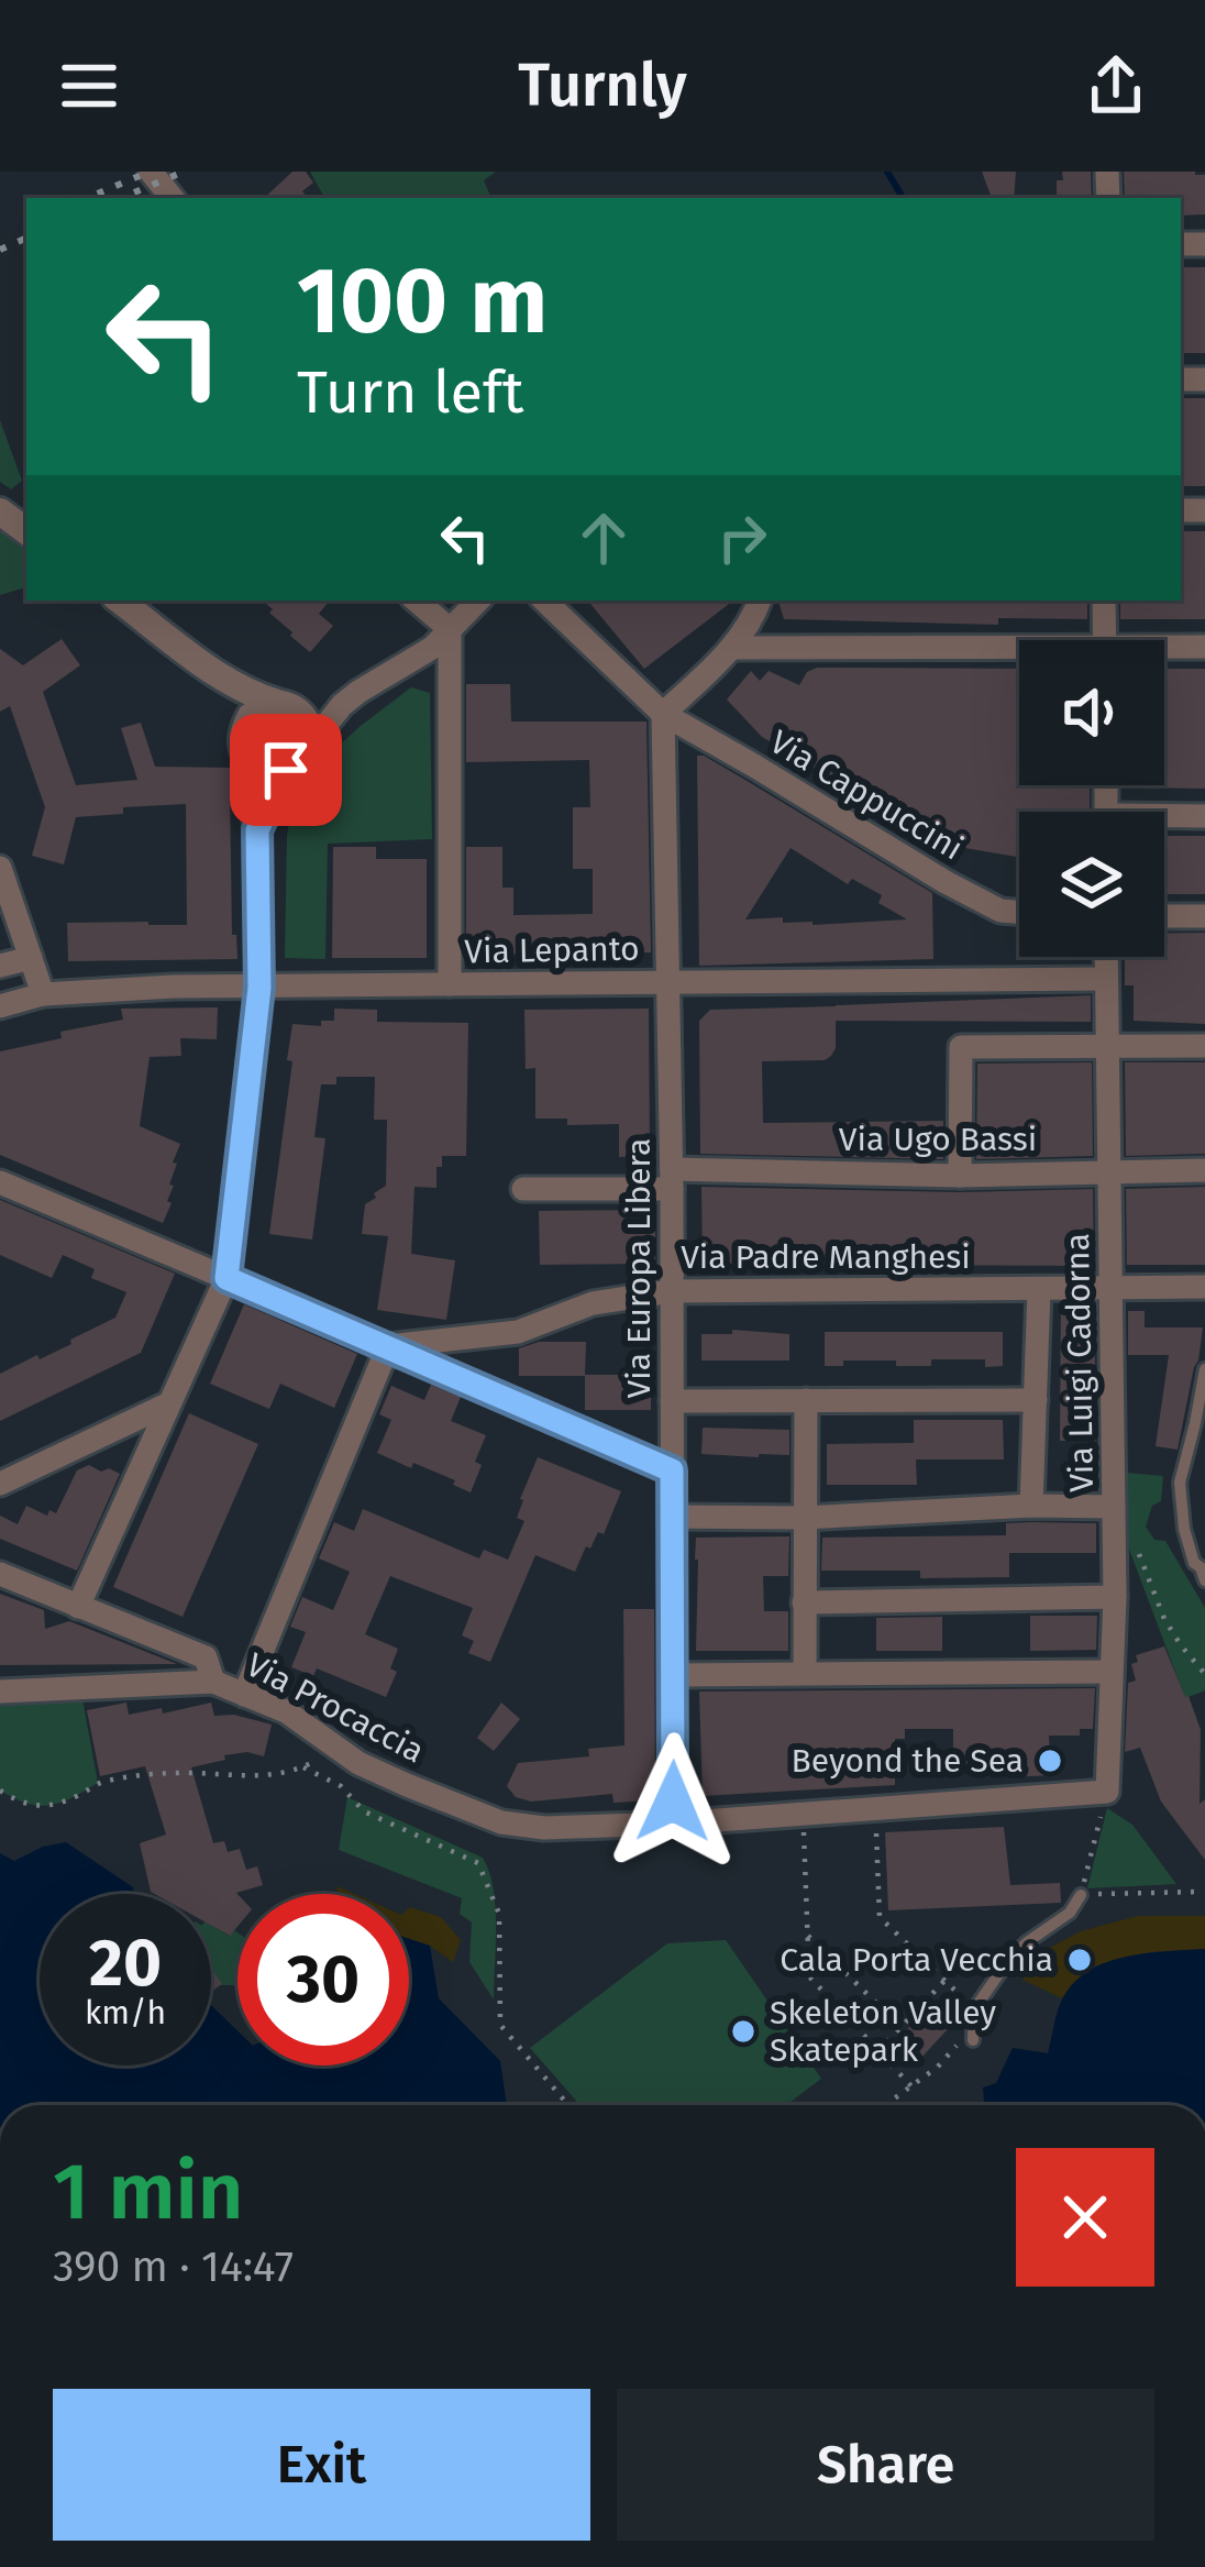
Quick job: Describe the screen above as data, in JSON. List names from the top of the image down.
{
  "streets": {
    "street": [
      "Via Cappuccini",
      "Via Lepanto",
      "Via Ugo Bassi",
      "Via Padre Manghesi",
      "Via Europa Libera",
      "Via Luigi Cadorna",
      "Via Procaccia"
    ]
  },
  "crossings": [
    ["Via Cappuccini", "Via Europa Libera"],
    ["Via Lepanto", "Via Europa Libera"],
    ["Via Lepanto", "Via Luigi Cadorna"],
    ["Via Ugo Bassi", "Via Europa Libera"],
    ["Via Ugo Bassi", "Via Luigi Cadorna"],
    ["Via Padre Manghesi", "Via Europa Libera"],
    ["Via Padre Manghesi", "Via Luigi Cadorna"],
    ["Via Europa Libera", "Via Procaccia"],
    ["Via Luigi Cadorna", "Via Procaccia"]
  ],
  "places": ["Beyond the Sea", "Cala Porta Vecchia", "Skeleton Valley Skatepark"],
  "page": {
    "header": "Turnly",
    "turn": ["100 m", "Turn left"],
    "speed": "20 km/h",
    "limit": "30",
    "heading": ["1 min", "390 m · 14:47"],
    "buttons": ["Exit", "Share"]
  }
}
